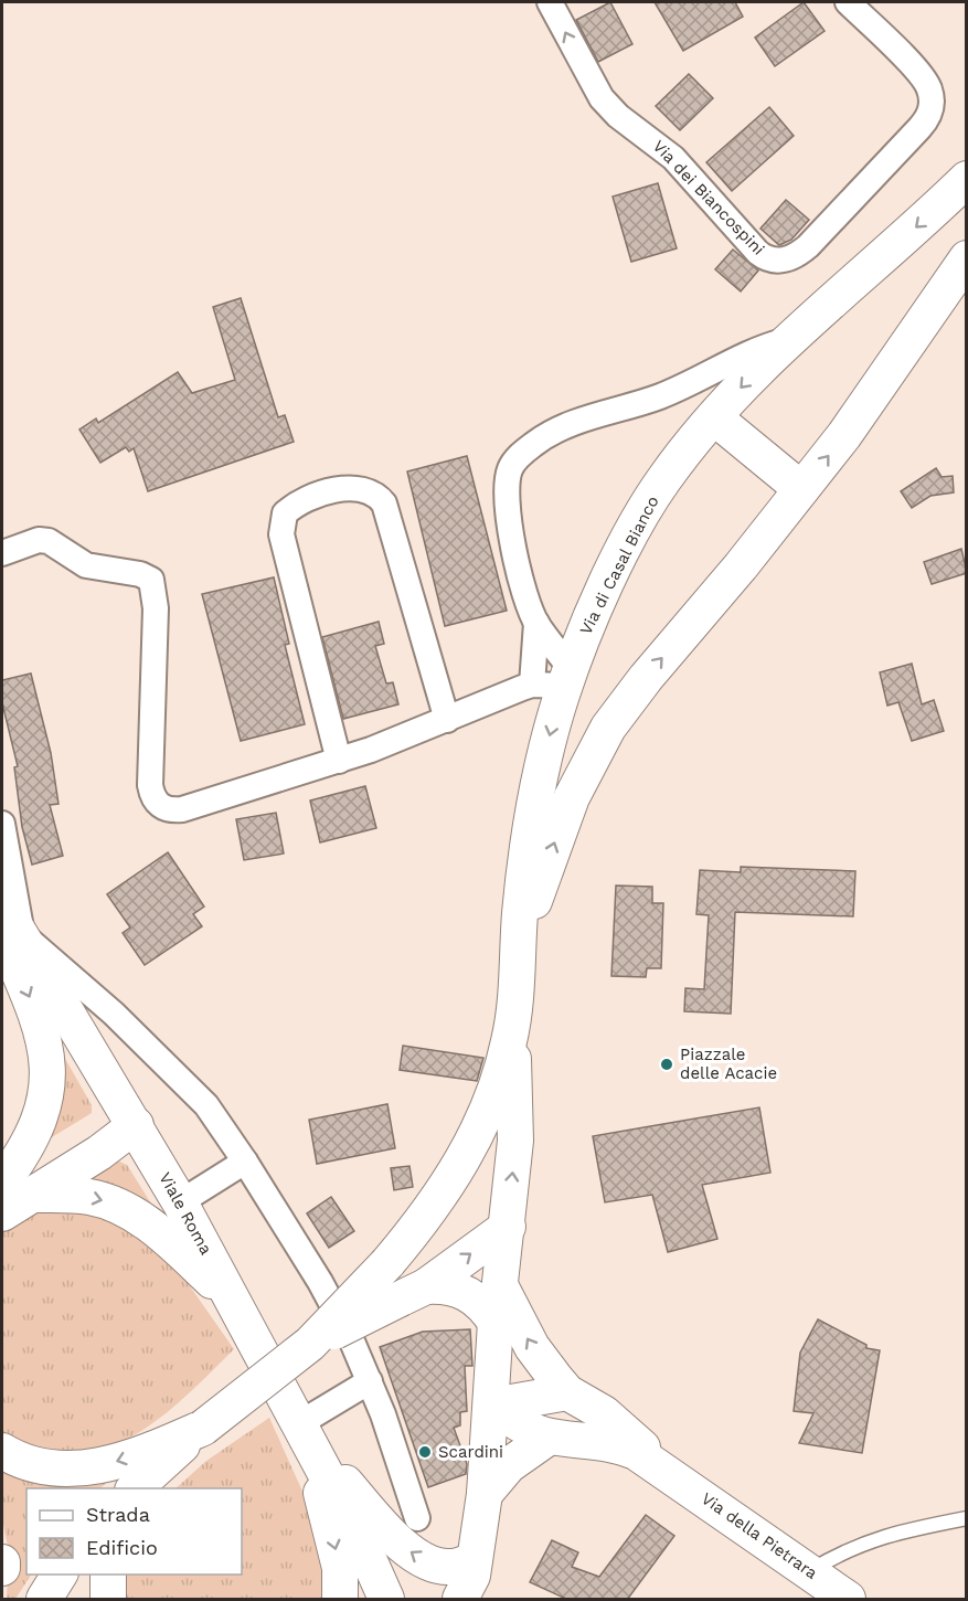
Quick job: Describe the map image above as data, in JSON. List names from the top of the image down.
{
  "streets": {
    "main road": ["Via di Casal Bianco", "Viale Roma", "Via della Pietrara"],
    "street": ["Via dei Biancospini"]
  },
  "places": ["Piazzale delle Acacie", "Scardini"],
  "legend": ["Strada", "Edificio"]
}
